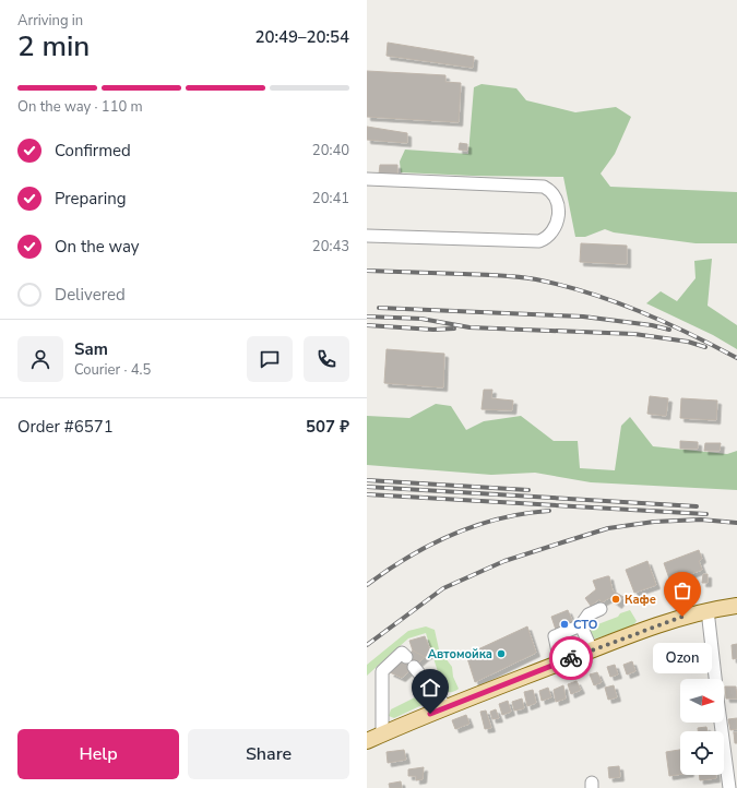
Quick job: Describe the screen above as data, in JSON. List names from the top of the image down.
{
  "places": [
    "Кафе",
    "Ozon",
    "СТО",
    "Автомойка"
  ],
  "north": "right",
  "page": {
    "heading": ["2 min", "Arriving in", "20:49–20:54"],
    "panel": [
      "Sam",
      "Courier · 4.5",
      "Order #6571",
      "507 ₽"
    ],
    "bar": "On the way · 110 m",
    "list": [
      ["Confirmed", "20:40"],
      ["Preparing", "20:41"],
      ["On the way", "20:43"],
      "Delivered"
    ],
    "bubble": "Ozon",
    "buttons": ["Help", "Share"]
  }
}
